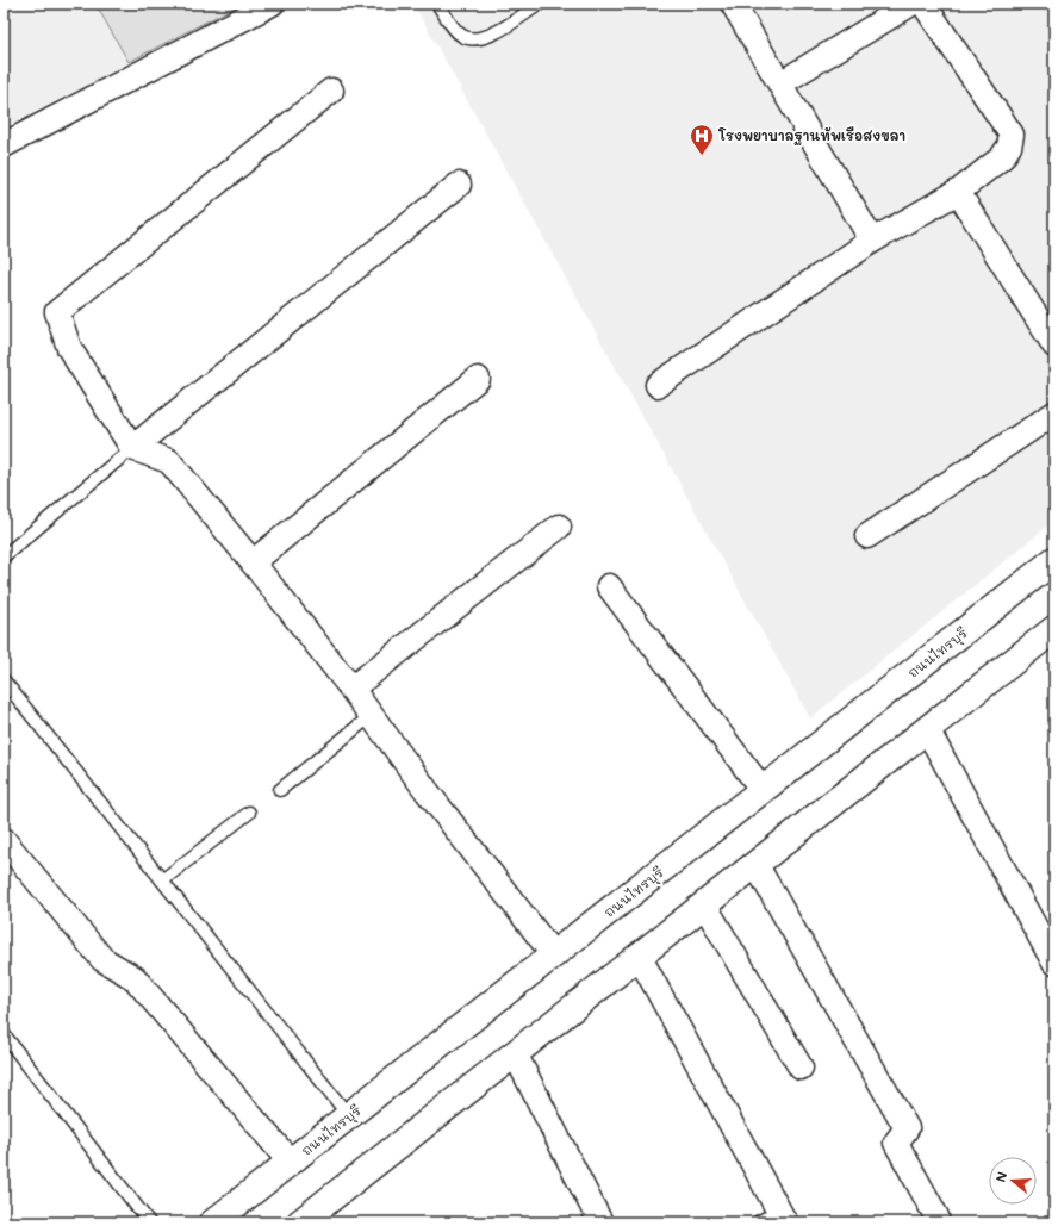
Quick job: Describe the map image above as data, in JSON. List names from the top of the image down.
{
  "streets": {
    "main road": ["ถนนไทรบุรี"]
  },
  "places": {
    "hospital": ["โรงพยาบาลฐานทัพเรือสงขลา"]
  },
  "north": "left"
}
